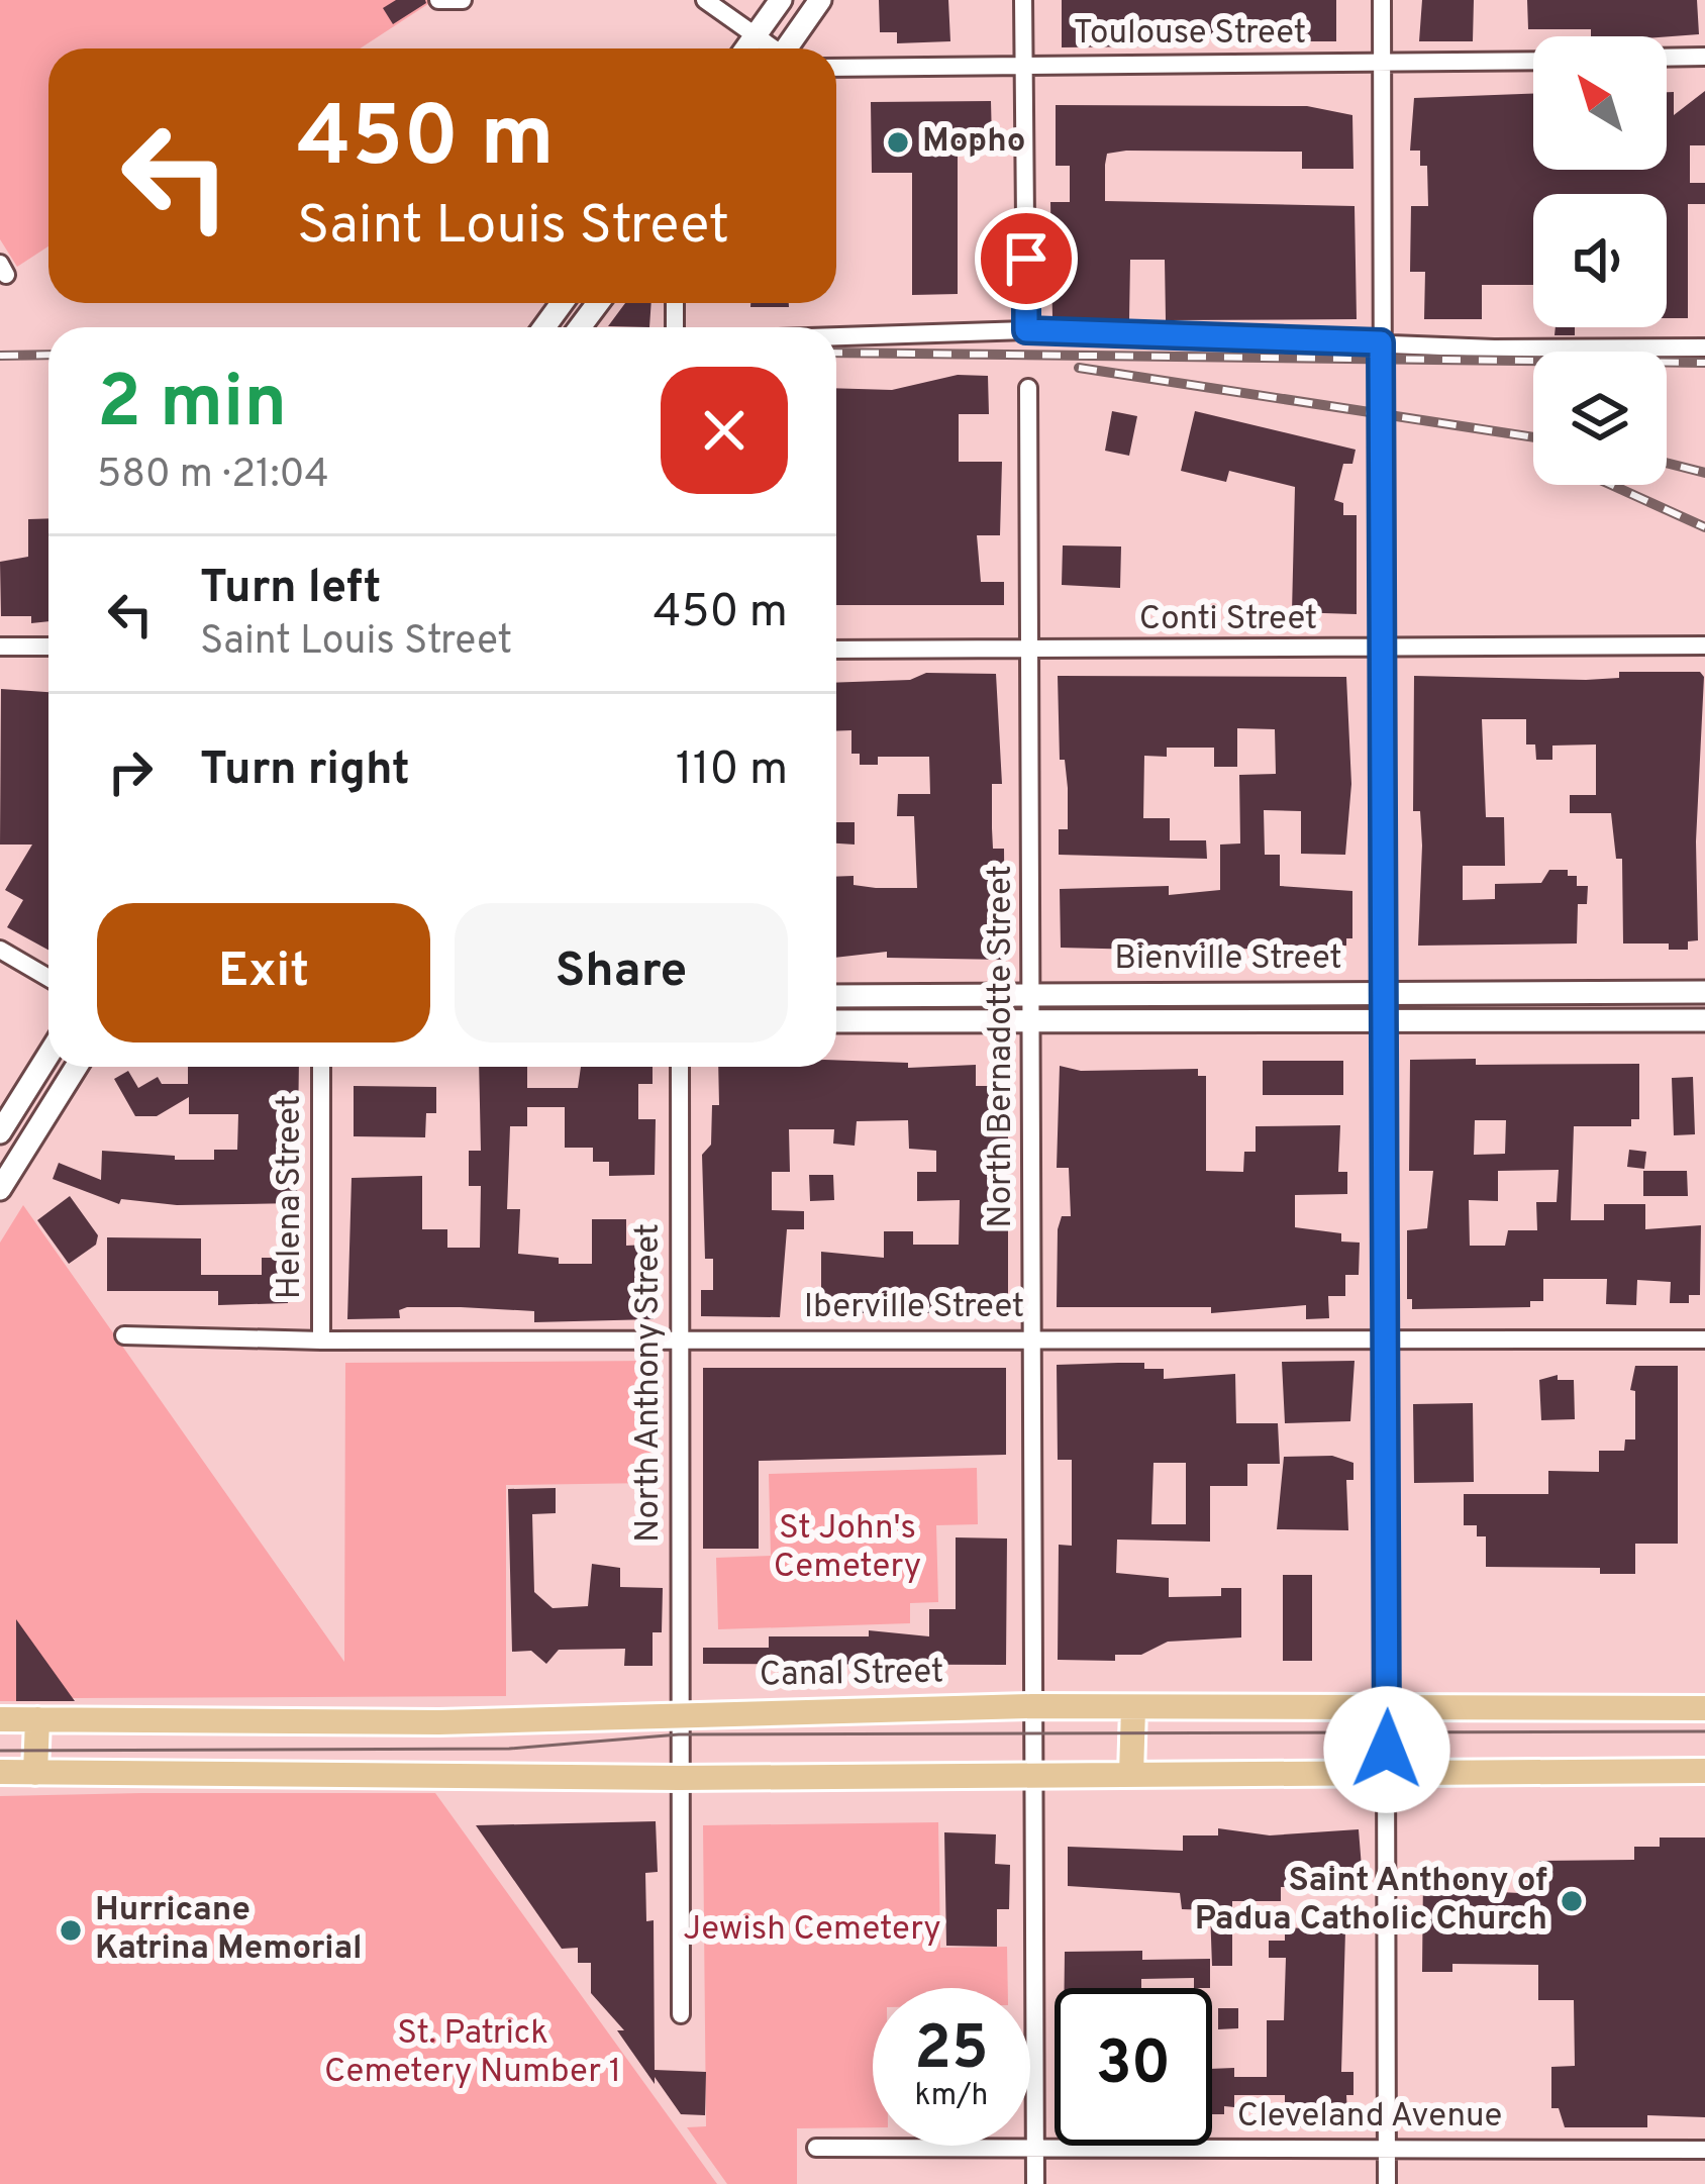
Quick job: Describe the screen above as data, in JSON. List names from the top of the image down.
{
  "streets": {
    "main road": ["Canal Street"],
    "street": [
      "Toulouse Street",
      "Conti Street",
      "Bienville Street",
      "North Bernadotte Street",
      "Helena Street",
      "Iberville Street",
      "North Anthony Street",
      "Cleveland Avenue"
    ]
  },
  "crossings": [
    ["Conti Street", "North Bernadotte Street"],
    ["Bienville Street", "North Bernadotte Street"],
    ["North Bernadotte Street", "Iberville Street"],
    ["North Bernadotte Street", "Canal Street"],
    ["North Bernadotte Street", "Cleveland Avenue"],
    ["Helena Street", "Iberville Street"],
    ["Iberville Street", "North Anthony Street"],
    ["North Anthony Street", "Canal Street"]
  ],
  "parks": ["St John's Cemetery", "Jewish Cemetery", "St. Patrick Cemetery Number 1"],
  "places": ["Mopho", "Saint Anthony of Padua Catholic Church", "Hurricane Katrina Memorial"],
  "north": "top left",
  "page": {
    "turn": ["450 m", "Saint Louis Street"],
    "heading": ["2 min", "580 m · 21:04"],
    "list": [
      {
        "name": "Turn left",
        "note": "Saint Louis Street",
        "value": "450 m"
      },
      {
        "name": "Turn right",
        "value": "110 m"
      }
    ],
    "buttons": ["Exit", "Share"],
    "speed": "25 km/h",
    "limit": "30"
  }
}
